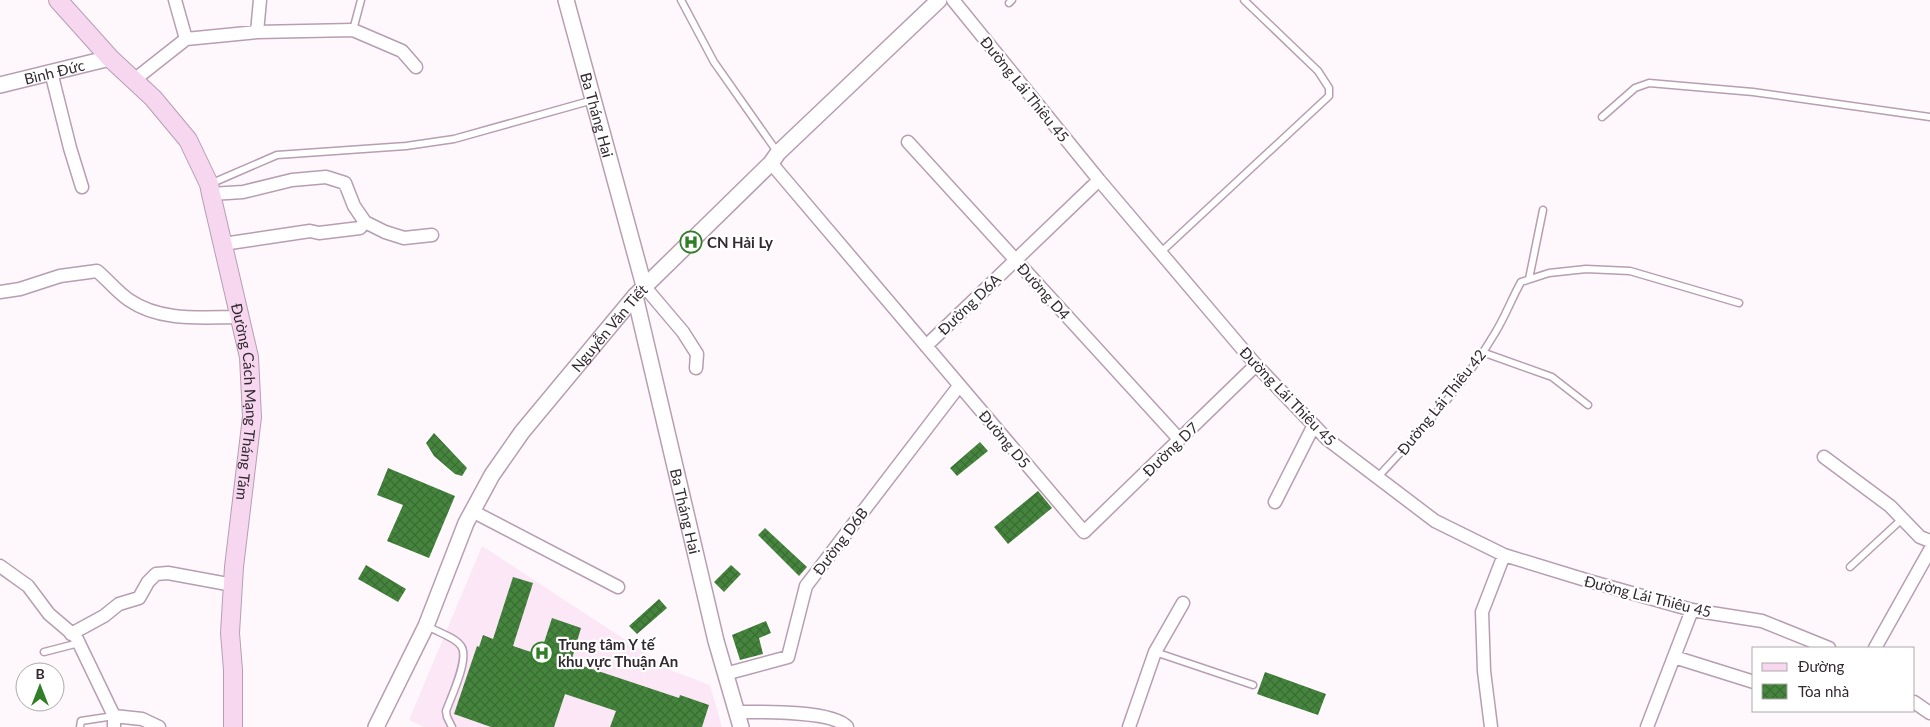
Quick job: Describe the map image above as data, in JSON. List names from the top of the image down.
{
  "streets": {
    "main road": ["Đường Cách Mạng Tháng Tám"],
    "street": [
      "Bình Đức",
      "Đường Lái Thiêu 45",
      "Ba Tháng Hai",
      "Đường D4",
      "Đường D6A",
      "Nguyễn Văn Tiết",
      "Đường D5",
      "Đường D7",
      "Đường D6B"
    ],
    "lane": ["Đường Lái Thiêu 42"]
  },
  "crossings": [
    ["Bình Đức", "Đường Cách Mạng Tháng Tám"],
    ["Đường Lái Thiêu 45", "Đường D6A"],
    ["Đường Lái Thiêu 45", "Đường Lái Thiêu 42"],
    ["Đường Lái Thiêu 45", "Đường D7"],
    ["Ba Tháng Hai", "Nguyễn Văn Tiết"],
    ["Ba Tháng Hai", "Đường D6B"],
    ["Đường D4", "Đường D6A"],
    ["Đường D4", "Đường D7"],
    ["Đường D6A", "Đường D5"],
    ["Nguyễn Văn Tiết", "Đường D5"],
    ["Đường D5", "Đường D7"],
    ["Đường D5", "Đường D6B"]
  ],
  "places": {
    "hospital": ["CN Hải Ly", "Trung tâm Y tế khu vực Thuận An"]
  },
  "legend": ["Đường", "Tòa nhà"],
  "north": "top"
}
